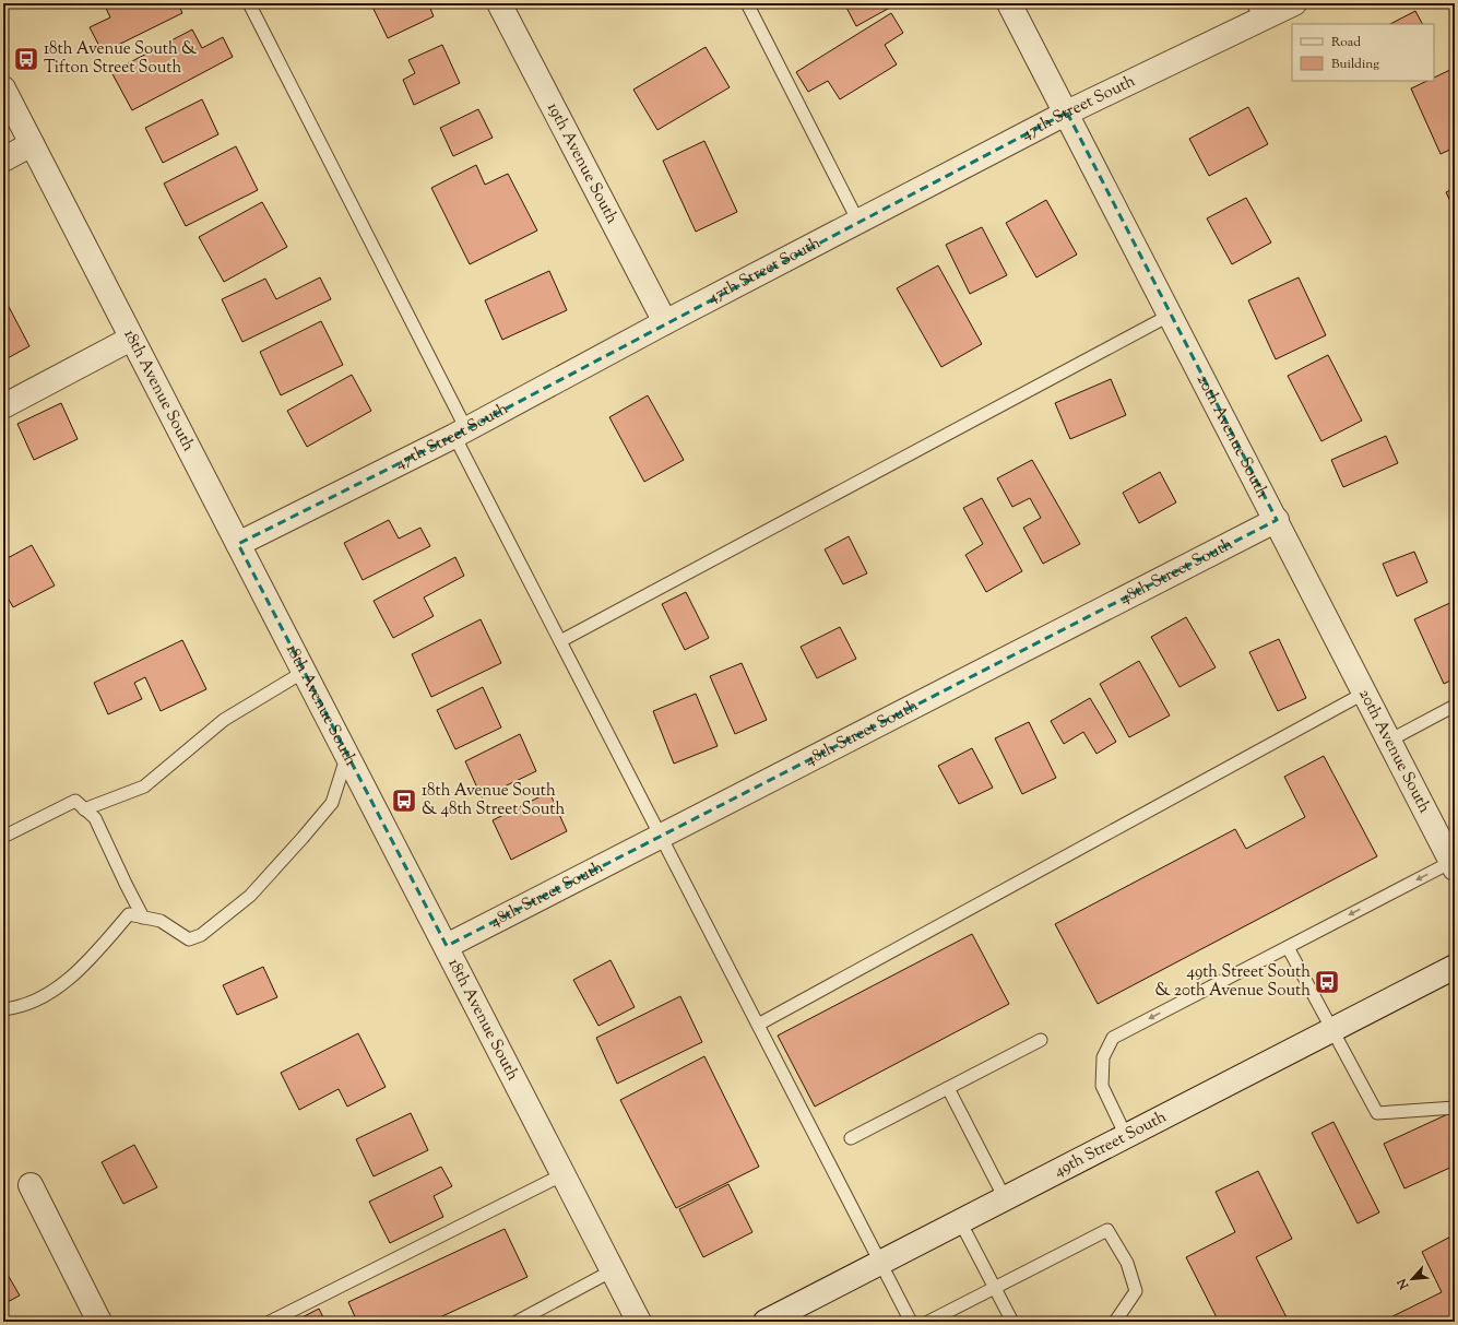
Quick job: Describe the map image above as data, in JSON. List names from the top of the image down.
{
  "streets": {
    "street": [
      "47th Street South",
      "19th Avenue South",
      "18th Avenue South",
      "20th Avenue South",
      "48th Street South",
      "49th Street South"
    ]
  },
  "crossings": [
    ["47th Street South", "19th Avenue South"],
    ["47th Street South", "18th Avenue South"],
    ["47th Street South", "20th Avenue South"],
    ["18th Avenue South", "48th Street South"],
    ["20th Avenue South", "48th Street South"]
  ],
  "places": {
    "bus stop": ["18th Avenue South & Tifton Street South", "18th Avenue South & 48th Street South", "49th Street South & 20th Avenue South"]
  },
  "legend": ["Road", "Building"],
  "north": "bottom left"
}
